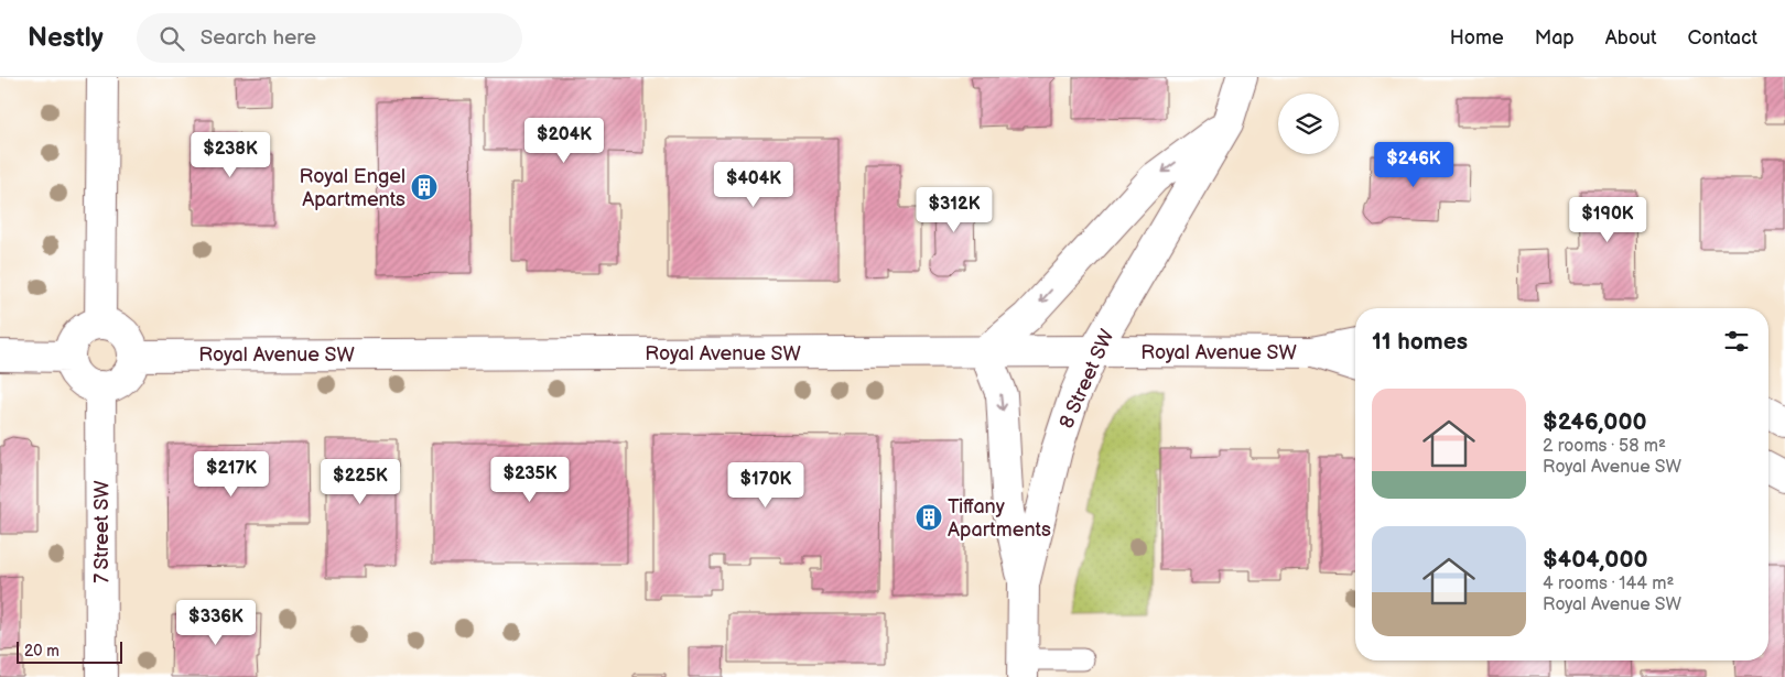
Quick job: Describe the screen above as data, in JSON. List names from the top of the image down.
{
  "streets": {
    "street": ["Royal Avenue SW", "8 Street SW", "7 Street SW"]
  },
  "crossings": [
    ["Royal Avenue SW", "8 Street SW"],
    ["Royal Avenue SW", "7 Street SW"]
  ],
  "places": {
    "building": ["Royal Engel Apartments", "Tiffany Apartments"]
  },
  "scale_bar": "20 m",
  "page": {
    "header": "Nestly",
    "search": "Search here",
    "nav": [
      "Home",
      "Map",
      "About",
      "Contact"
    ],
    "price": [
      "$204K",
      "$238K",
      "$246K",
      "$404K",
      "$312K",
      "$190K",
      "$217K",
      "$235K",
      "$225K",
      "$170K",
      "$336K"
    ],
    "heading": "11 homes",
    "list": [
      {
        "name": "$246,000",
        "note": "2 rooms · 58 m² · Royal Avenue SW"
      },
      {
        "name": "$404,000",
        "note": "4 rooms · 144 m² · Royal Avenue SW"
      }
    ],
    "scale": "20 m"
  }
}
